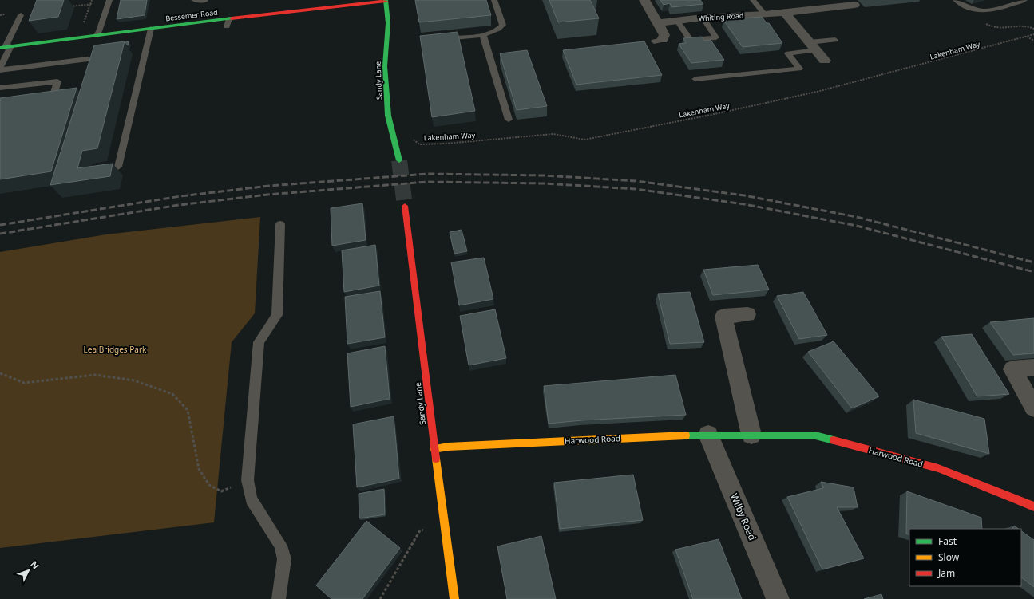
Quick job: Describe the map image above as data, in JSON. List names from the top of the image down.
{
  "streets": {
    "street": [
      "Bessemer Road",
      "Whiting Road",
      "Sandy Lane",
      "Harwood Road",
      "Wilby Road"
    ],
    "path": ["Lakenham Way"]
  },
  "crossings": [
    ["Bessemer Road", "Sandy Lane"],
    ["Sandy Lane", "Harwood Road"],
    ["Harwood Road", "Wilby Road"]
  ],
  "parks": ["Lea Bridges Park"],
  "legend": ["Fast", "Slow", "Jam"],
  "north": "top right"
}
